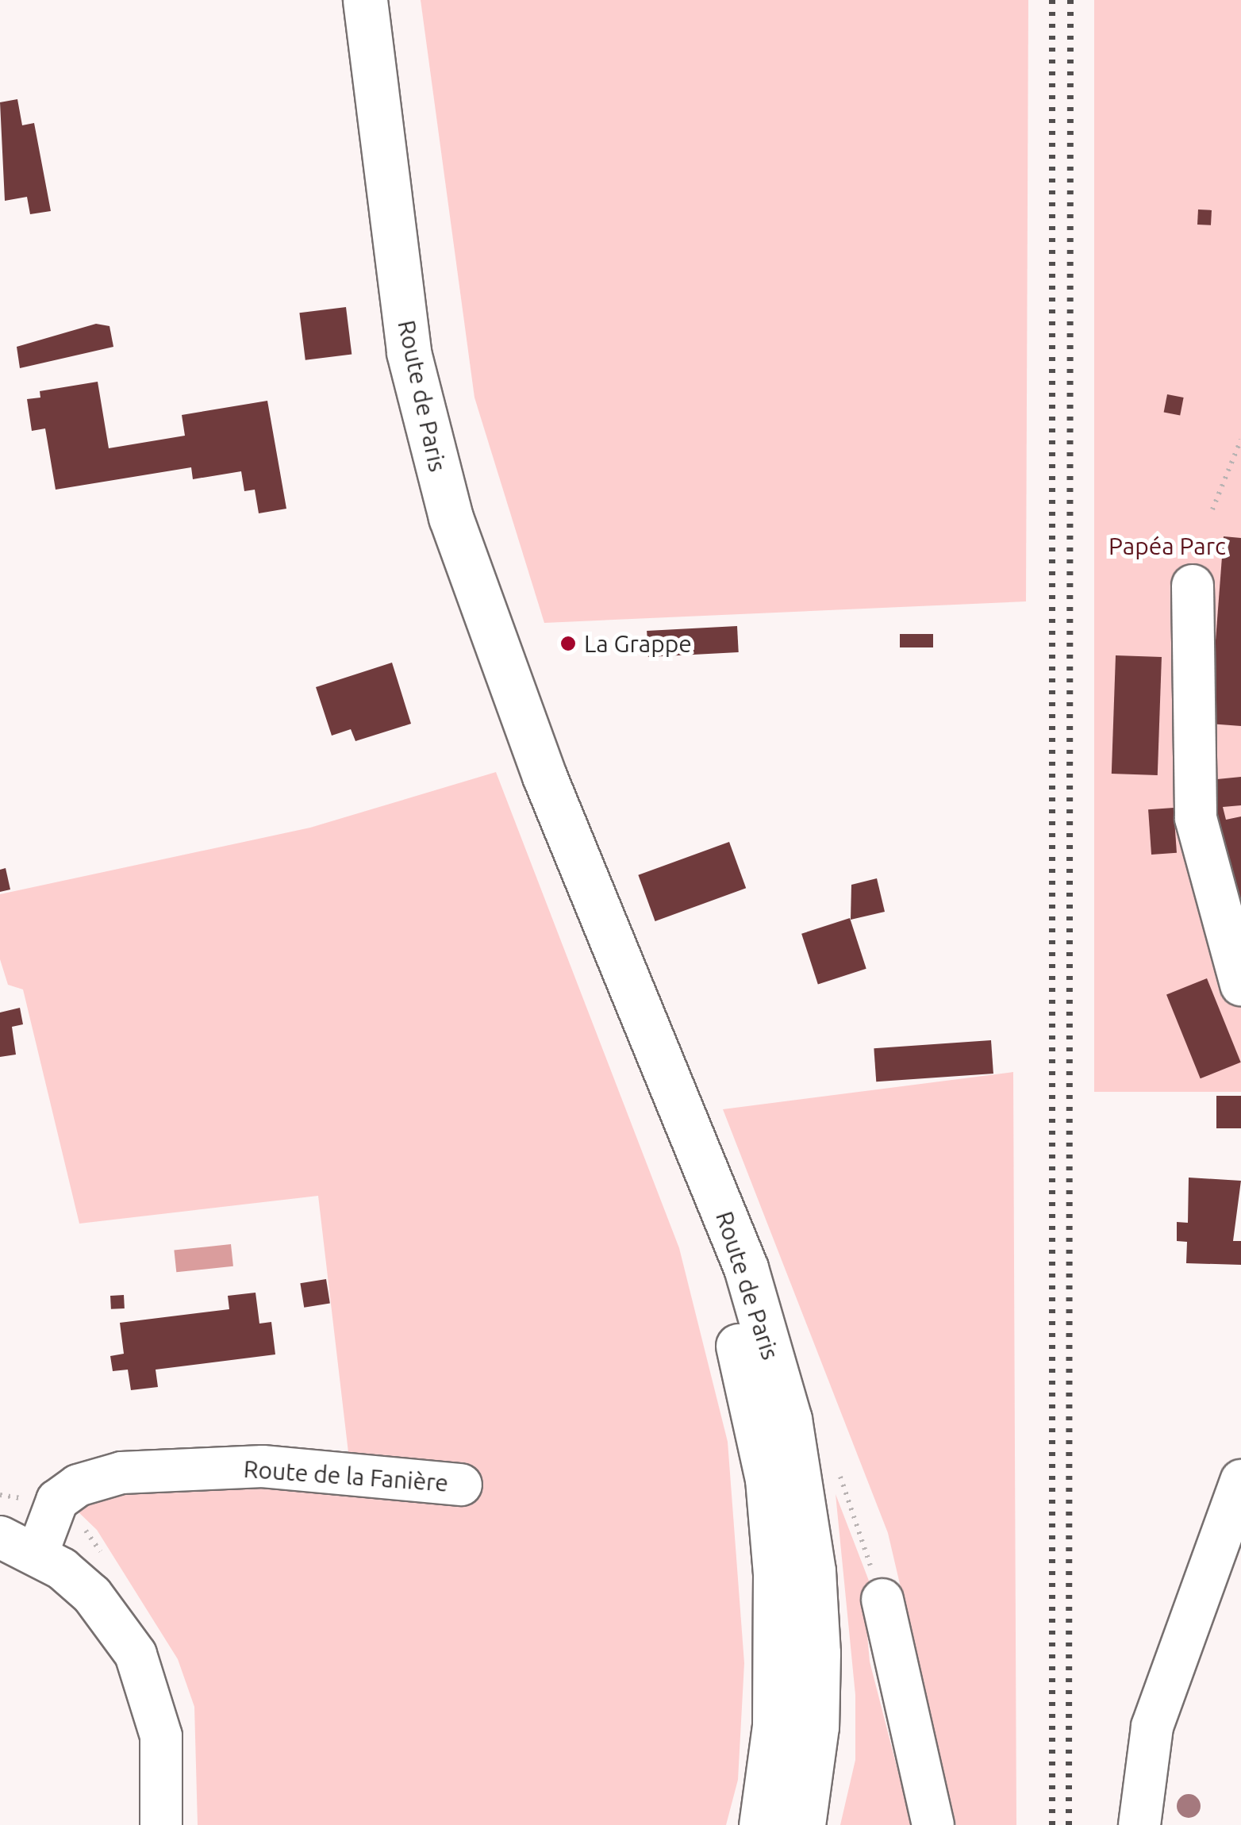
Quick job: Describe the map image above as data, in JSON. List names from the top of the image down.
{
  "streets": {
    "main road": ["Route de Paris"],
    "street": ["Route de la Fanière"]
  },
  "parks": ["Papéa Parc"],
  "places": ["La Grappe"]
}
